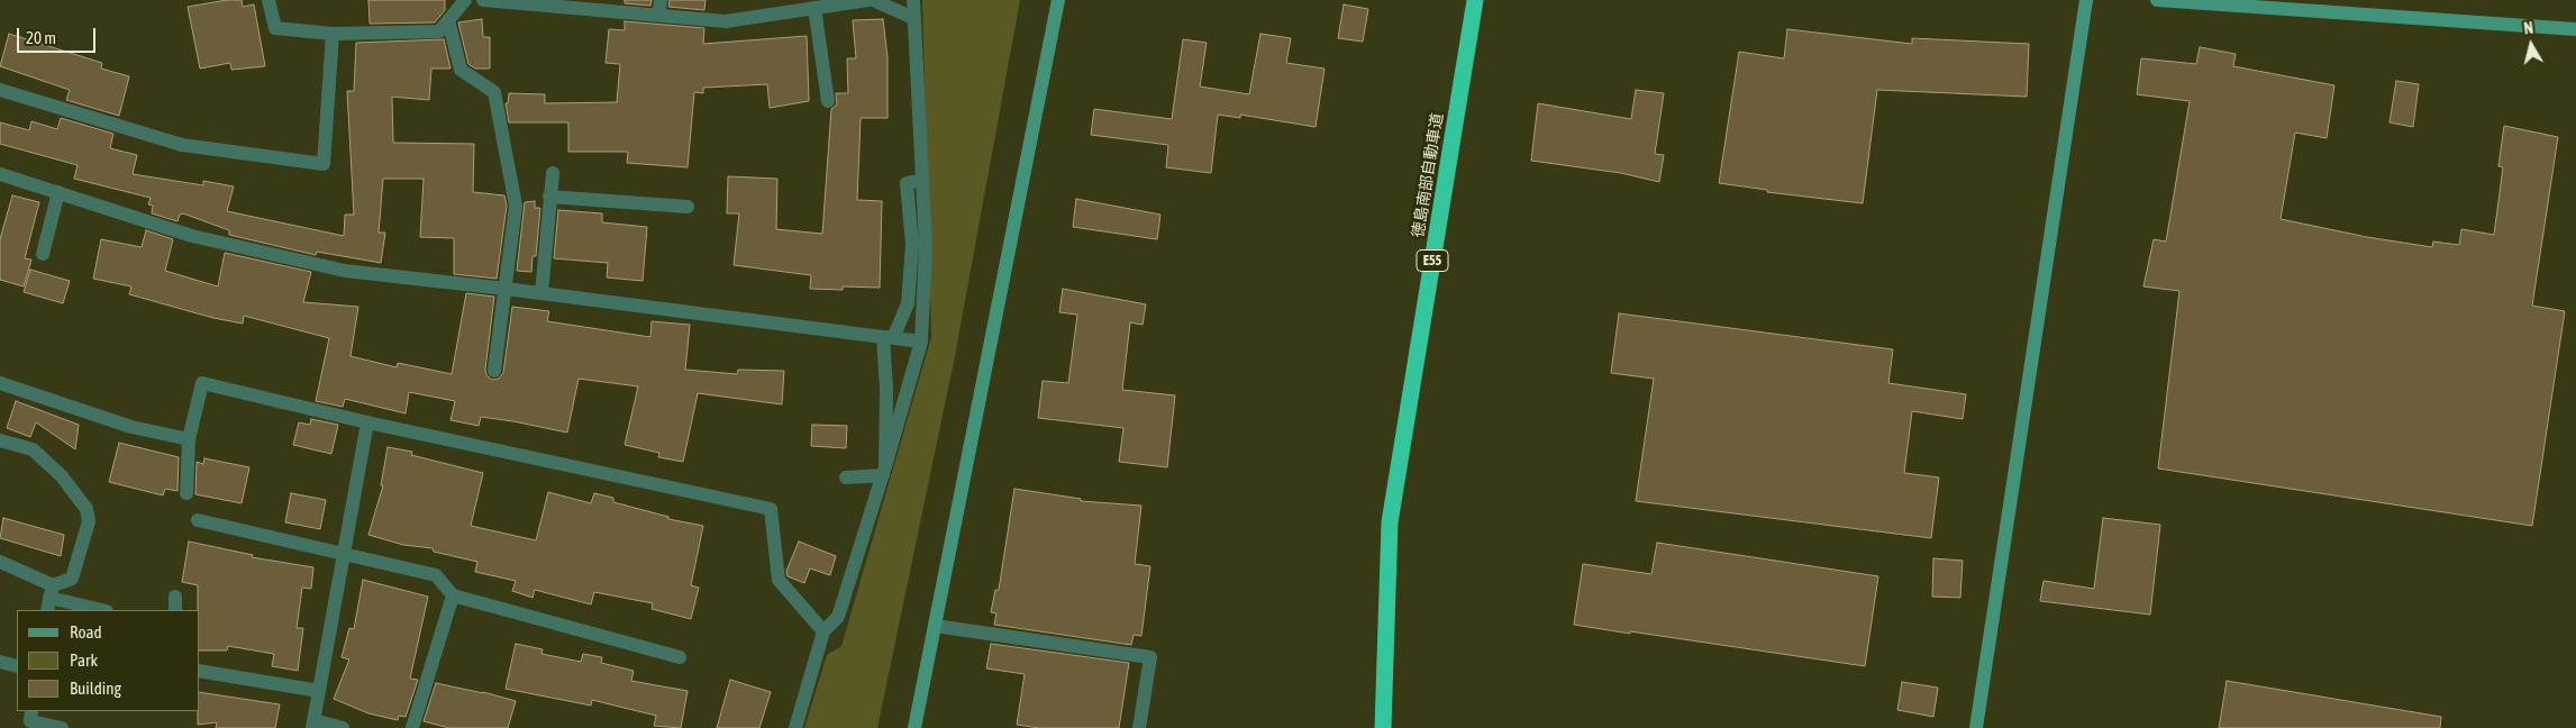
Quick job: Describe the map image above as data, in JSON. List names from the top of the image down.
{
  "streets": {
    "highway": ["徳島南部自動車道", "E55"]
  },
  "legend": ["Road", "Park", "Building"],
  "scale_bar": "20 m",
  "north": "top"
}
